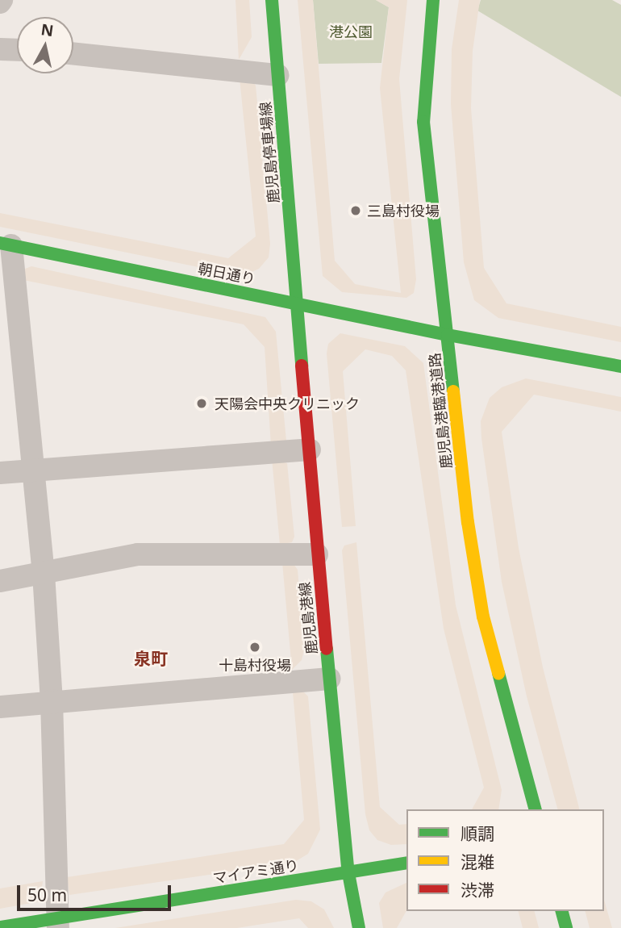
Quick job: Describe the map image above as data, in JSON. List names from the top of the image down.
{
  "streets": {
    "main road": [
      "鹿児島停車場線",
      "朝日通り",
      "鹿児島港臨港道路",
      "鹿児島港線",
      "マイアミ通り"
    ]
  },
  "crossings": [
    ["鹿児島停車場線", "朝日通り"],
    ["鹿児島停車場線", "鹿児島港線"],
    ["朝日通り", "鹿児島港臨港道路"],
    ["朝日通り", "鹿児島港線"],
    ["鹿児島港線", "マイアミ通り"]
  ],
  "districts": ["泉町"],
  "parks": ["港公園"],
  "places": ["三島村役場", "天陽会中央クリニック", "十島村役場"],
  "legend": ["順調", "混雑", "渋滞"],
  "scale_bar": "50 m",
  "north": "top"
}
